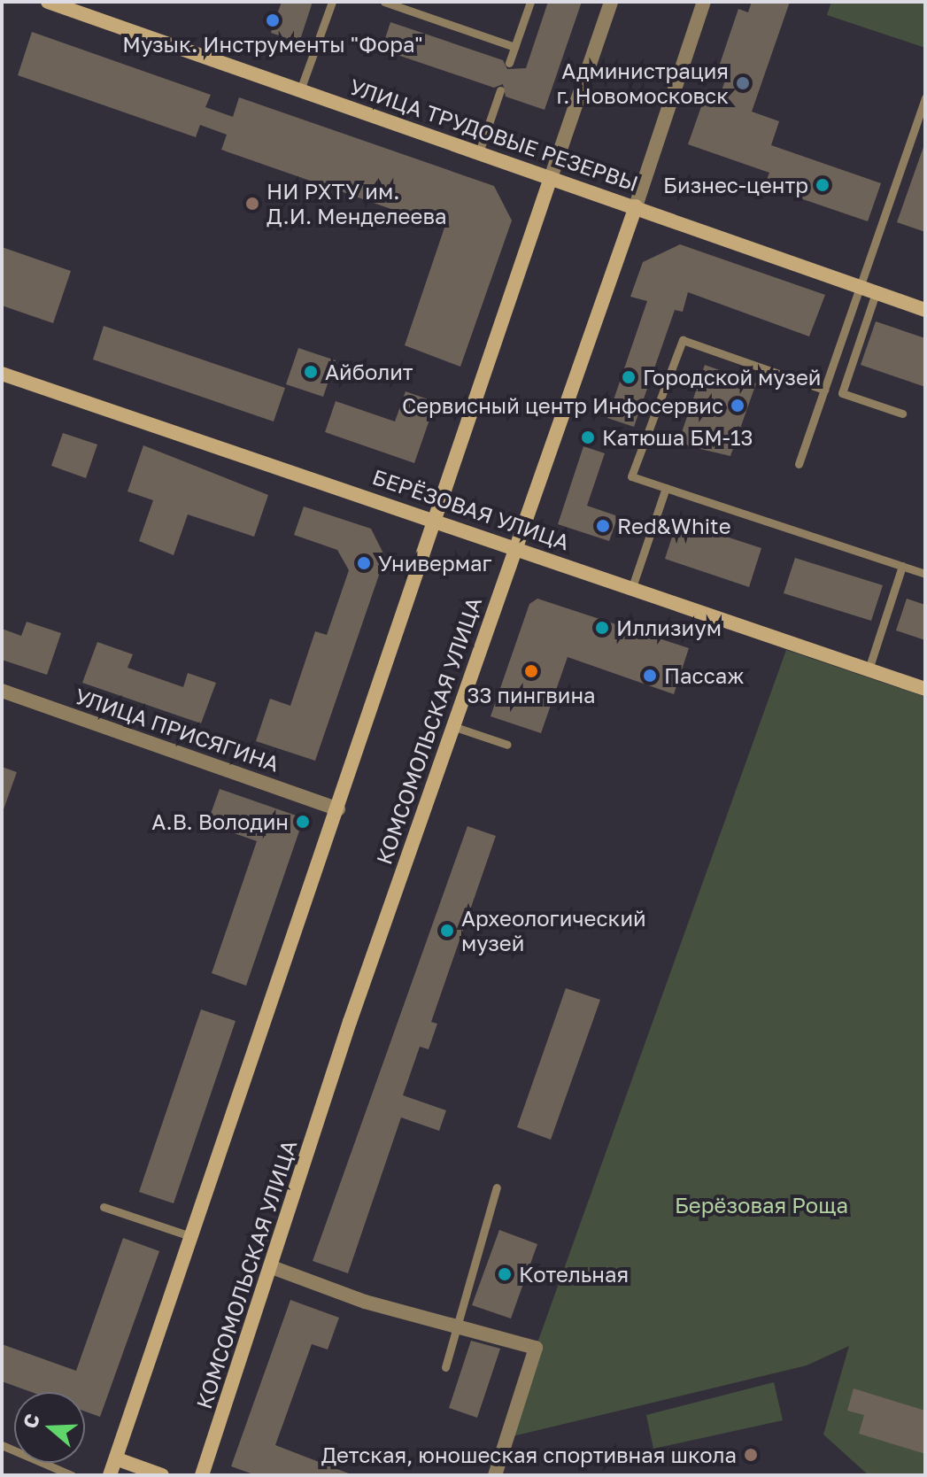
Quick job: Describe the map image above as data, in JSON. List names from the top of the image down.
{
  "streets": {
    "main road": ["УЛИЦА ТРУДОВЫЕ РЕЗЕРВЫ", "БЕРЁЗОВАЯ УЛИЦА", "КОМСОМОЛЬСКАЯ УЛИЦА"],
    "street": ["УЛИЦА ПРИСЯГИНА"]
  },
  "crossings": [
    ["УЛИЦА ТРУДОВЫЕ РЕЗЕРВЫ", "КОМСОМОЛЬСКАЯ УЛИЦА"],
    ["БЕРЁЗОВАЯ УЛИЦА", "КОМСОМОЛЬСКАЯ УЛИЦА"]
  ],
  "parks": ["Берёзовая Роща"],
  "places": [
    "Музык. Инструменты \"Фора\"",
    "Администрация г. Новомосковск",
    "Бизнес-центр",
    "НИ РХТУ им. Д.И. Менделеева",
    "Айболит",
    "Городской музей",
    "Сервисный центр Инфосервис",
    "Катюша БМ-13",
    "Red&White",
    "Универмаг",
    "Иллизиум",
    "33 пингвина",
    "Пассаж",
    "А.В. Володин",
    "Археологический музей",
    "Котельная",
    "Детская, юношеская спортивная школа"
  ],
  "north": "left"
}
